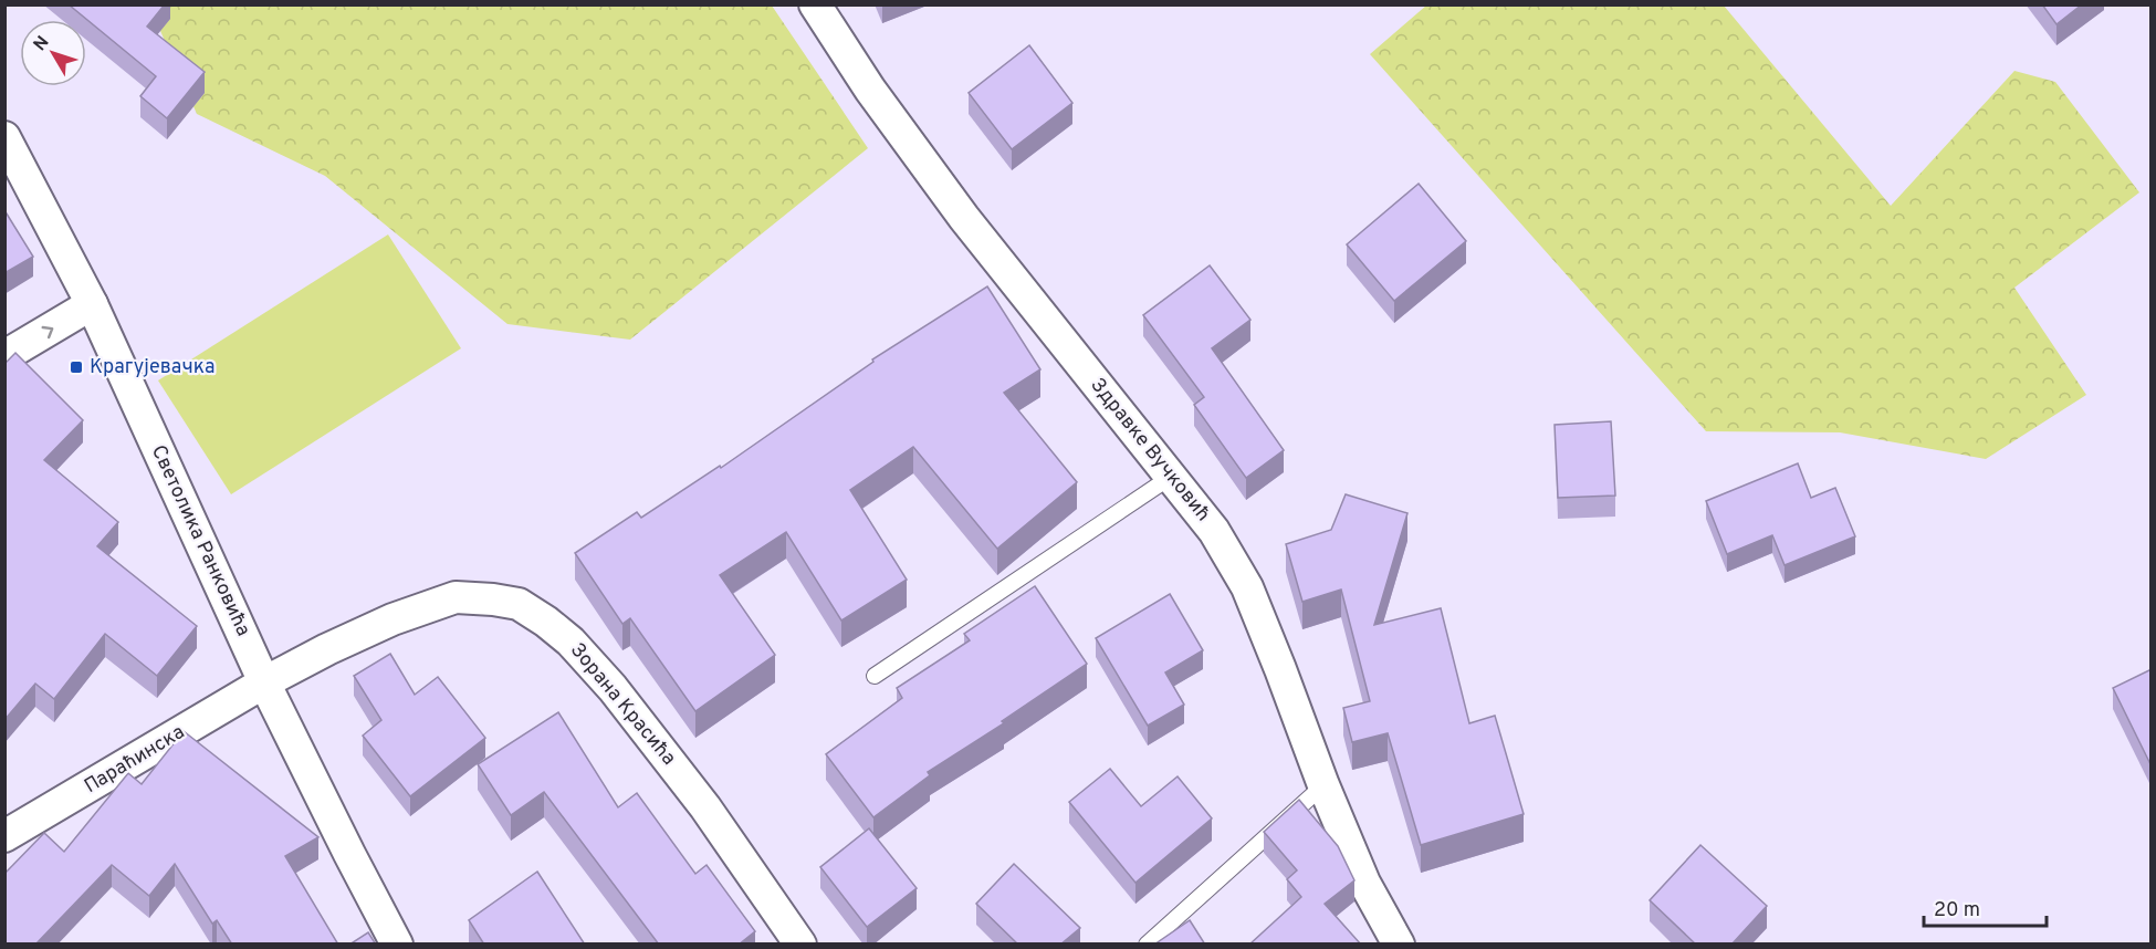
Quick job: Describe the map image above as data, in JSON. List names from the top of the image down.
{
  "streets": {
    "street": [
      "Здравке Вучковић",
      "Светолика Ранковића",
      "Зорана Красића",
      "Параћинска"
    ]
  },
  "crossings": [
    ["Светолика Ранковића", "Зорана Красића"],
    ["Светолика Ранковића", "Параћинска"],
    ["Зорана Красића", "Параћинска"]
  ],
  "places": {
    "transit": ["Крагујевачка"]
  },
  "scale_bar": "20 m",
  "north": "top left"
}
